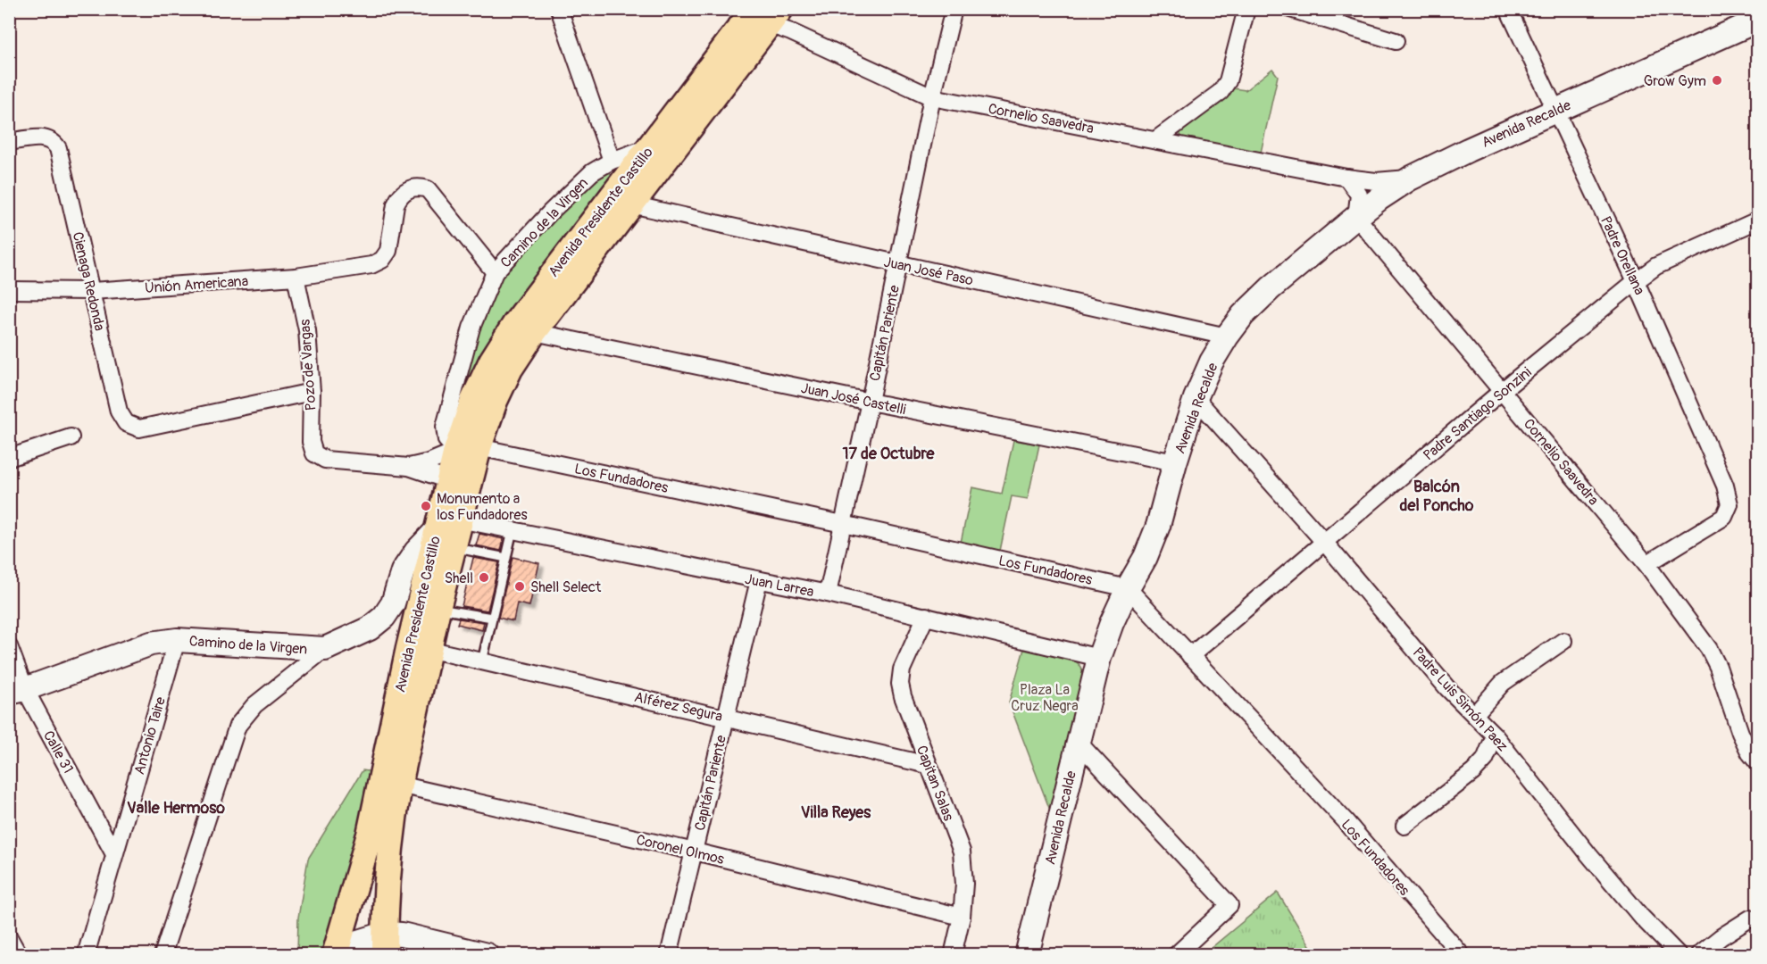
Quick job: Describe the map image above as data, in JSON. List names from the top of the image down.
{
  "streets": {
    "main road": ["Avenida Presidente Castillo"],
    "street": [
      "Cornelio Saavedra",
      "Avenida Recalde",
      "Camino de la Virgen",
      "Padre Orellana",
      "Juan José Paso",
      "Cienaga Redonda",
      "Unión Americana",
      "Capitán Pariente",
      "Pozo de Vargas",
      "Juan José Castelli",
      "Padre Santiago Sonzini",
      "Los Fundadores",
      "Juan Larrea",
      "Padre Luis Simón Paez",
      "Alférez Segura",
      "Antonio Taire",
      "Calle 31",
      "Capitan Salas",
      "Coronel Olmos"
    ]
  },
  "crossings": [
    ["Cornelio Saavedra", "Avenida Recalde"],
    ["Cornelio Saavedra", "Avenida Presidente Castillo"],
    ["Cornelio Saavedra", "Padre Orellana"],
    ["Cornelio Saavedra", "Capitán Pariente"],
    ["Cornelio Saavedra", "Padre Santiago Sonzini"],
    ["Avenida Recalde", "Padre Orellana"],
    ["Avenida Recalde", "Juan José Paso"],
    ["Avenida Recalde", "Juan José Castelli"],
    ["Avenida Recalde", "Los Fundadores"],
    ["Avenida Recalde", "Juan Larrea"],
    ["Avenida Recalde", "Padre Luis Simón Paez"],
    ["Avenida Presidente Castillo", "Camino de la Virgen"],
    ["Avenida Presidente Castillo", "Juan José Paso"],
    ["Avenida Presidente Castillo", "Juan José Castelli"],
    ["Avenida Presidente Castillo", "Los Fundadores"],
    ["Avenida Presidente Castillo", "Juan Larrea"],
    ["Avenida Presidente Castillo", "Alférez Segura"],
    ["Avenida Presidente Castillo", "Coronel Olmos"],
    ["Camino de la Virgen", "Unión Americana"],
    ["Camino de la Virgen", "Los Fundadores"],
    ["Camino de la Virgen", "Antonio Taire"],
    ["Camino de la Virgen", "Calle 31"],
    ["Padre Orellana", "Padre Santiago Sonzini"],
    ["Juan José Paso", "Capitán Pariente"],
    ["Cienaga Redonda", "Unión Americana"],
    ["Cienaga Redonda", "Pozo de Vargas"],
    ["Unión Americana", "Pozo de Vargas"],
    ["Capitán Pariente", "Juan José Castelli"],
    ["Capitán Pariente", "Los Fundadores"],
    ["Capitán Pariente", "Juan Larrea"],
    ["Capitán Pariente", "Alférez Segura"],
    ["Capitán Pariente", "Coronel Olmos"],
    ["Padre Santiago Sonzini", "Los Fundadores"],
    ["Padre Santiago Sonzini", "Padre Luis Simón Paez"],
    ["Juan Larrea", "Capitan Salas"],
    ["Alférez Segura", "Capitan Salas"],
    ["Antonio Taire", "Calle 31"],
    ["Capitan Salas", "Coronel Olmos"]
  ],
  "districts": [
    "17 de Octubre",
    "Balcón del Poncho",
    "Valle Hermoso",
    "Villa Reyes"
  ],
  "parks": ["Plaza La Cruz Negra"],
  "places": [
    "Grow Gym",
    "Monumento a los Fundadores",
    "Shell",
    "Shell Select"
  ]
}
